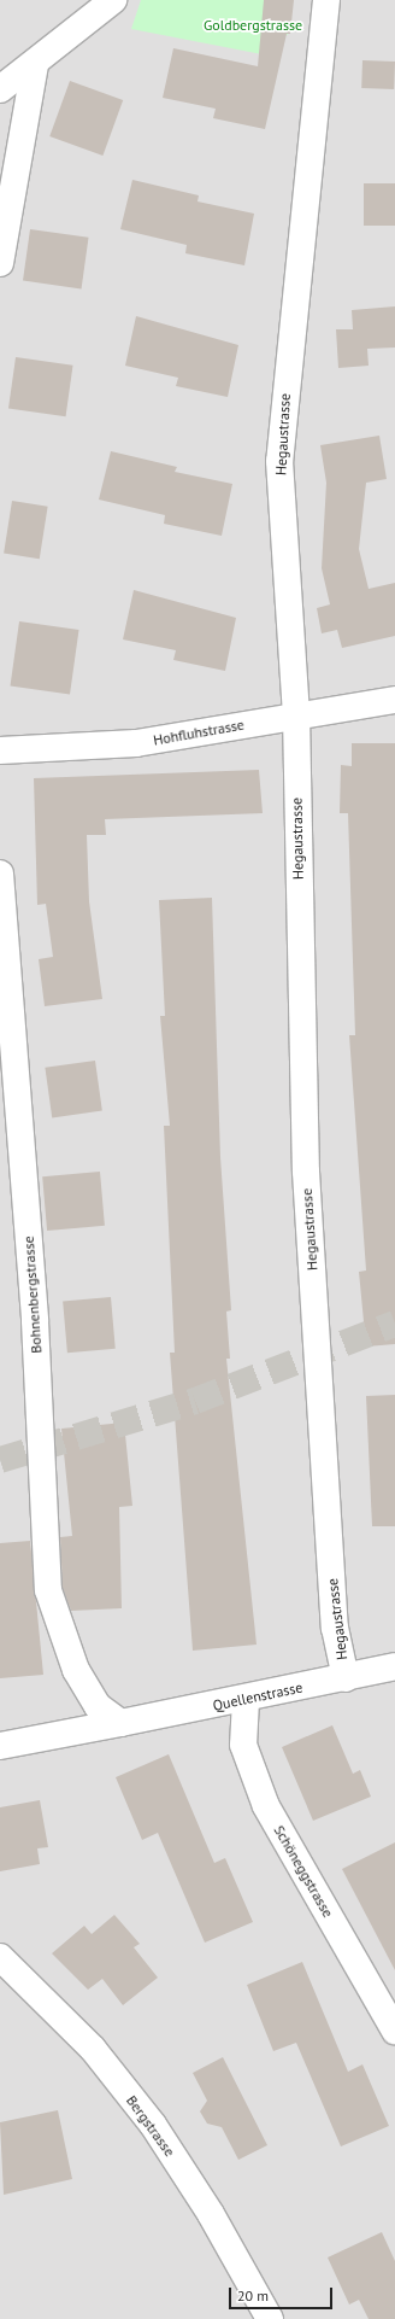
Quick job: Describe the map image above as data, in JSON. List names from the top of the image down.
{
  "streets": {
    "street": [
      "Hegaustrasse",
      "Hohfluhstrasse",
      "Bohnenbergstrasse",
      "Quellenstrasse",
      "Schöneggstrasse",
      "Bergstrasse"
    ]
  },
  "crossings": [
    ["Hegaustrasse", "Hohfluhstrasse"],
    ["Hegaustrasse", "Quellenstrasse"],
    ["Bohnenbergstrasse", "Quellenstrasse"],
    ["Quellenstrasse", "Schöneggstrasse"]
  ],
  "parks": ["Goldbergstrasse"],
  "scale_bar": "20 m"
}
